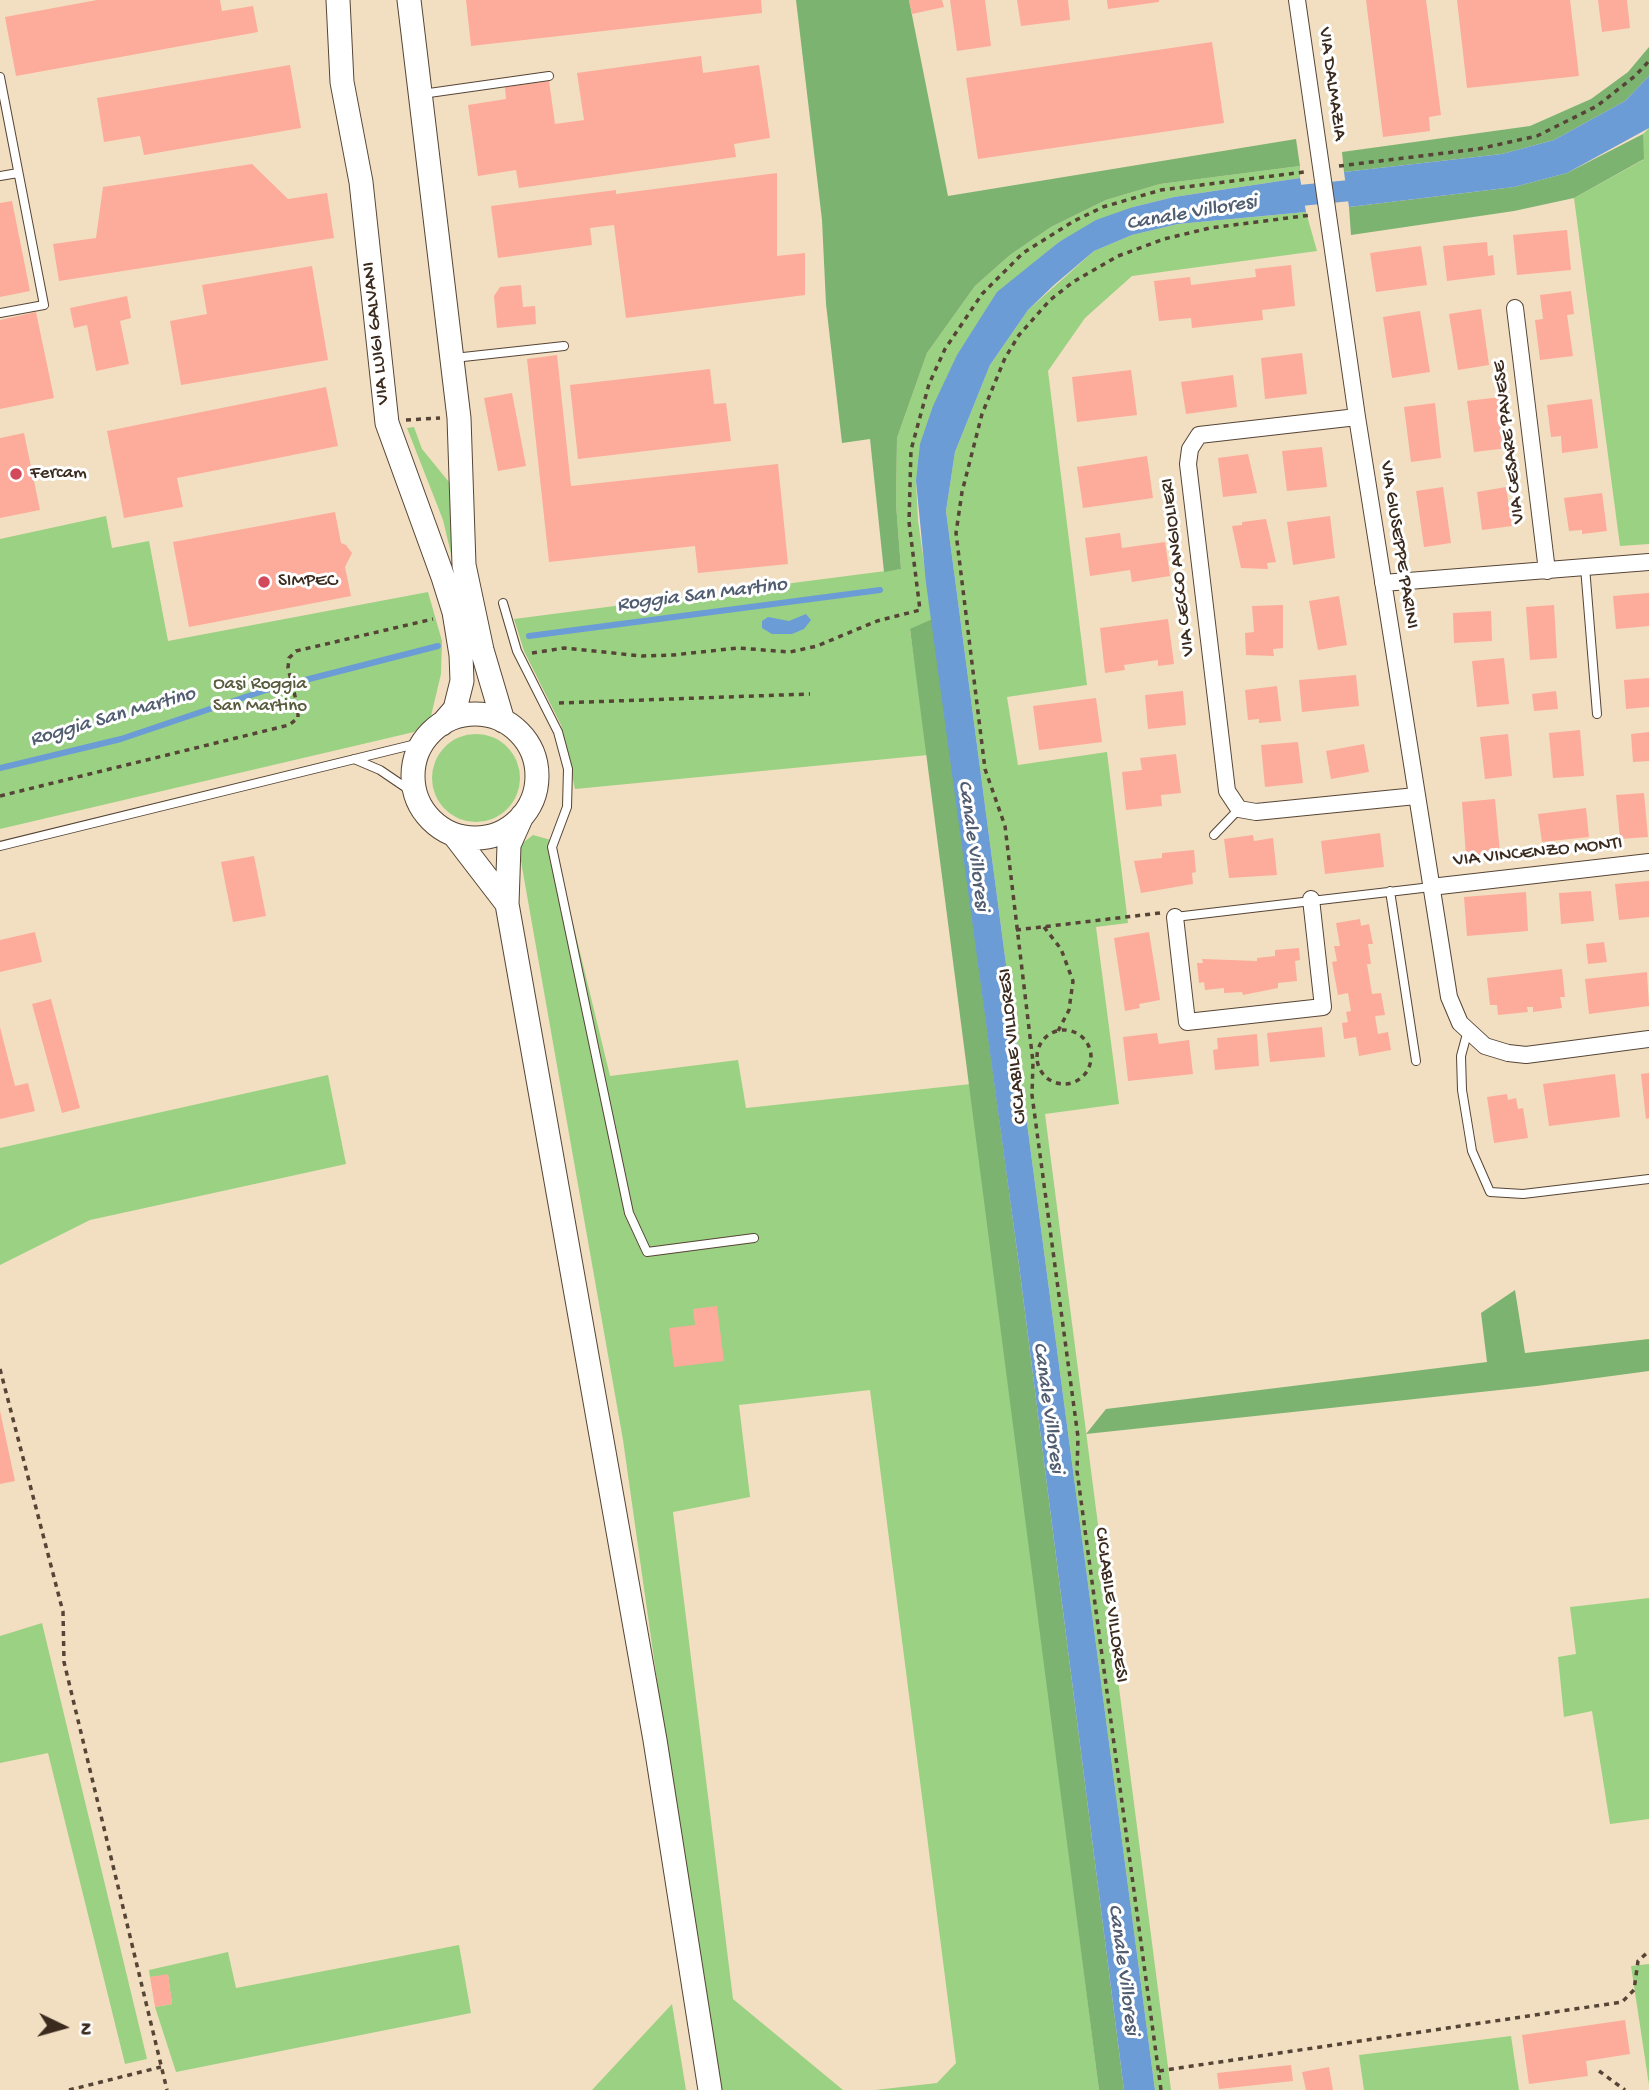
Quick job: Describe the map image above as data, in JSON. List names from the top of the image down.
{
  "streets": {
    "main road": ["VIA LUIGI GALVANI"],
    "street": [
      "VIA DALMAZIA",
      "VIA CESARE PAVESE",
      "VIA GIUSEPPE PARINI",
      "VIA CECCO ANGIOLIERI",
      "VIA VINCENZO MONTI"
    ],
    "path": ["CICLABILE VILLORESI"]
  },
  "crossings": [
    ["VIA DALMAZIA", "VIA GIUSEPPE PARINI"],
    ["VIA GIUSEPPE PARINI", "VIA CECCO ANGIOLIERI"],
    ["VIA GIUSEPPE PARINI", "VIA VINCENZO MONTI"]
  ],
  "water": ["Canale Villoresi", "Roggia San Martino"],
  "parks": ["Oasi Roggia San Martino"],
  "places": ["Fercam", "SIMPEC"],
  "north": "right"
}
